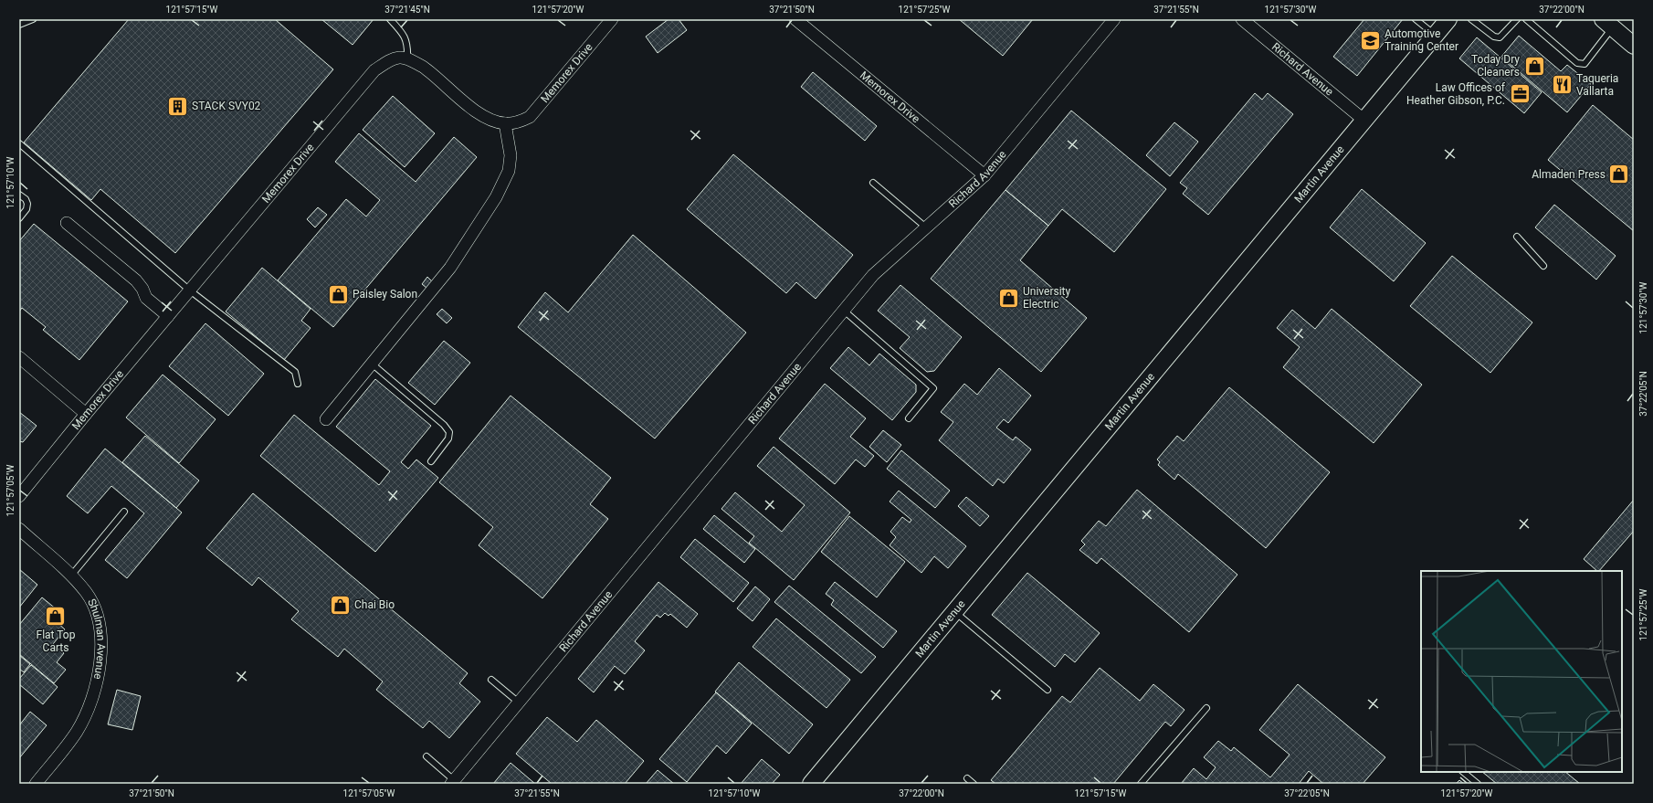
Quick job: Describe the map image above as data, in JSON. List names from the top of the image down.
{
  "streets": {
    "street": [
      "Richard Avenue",
      "Memorex Drive",
      "Martin Avenue",
      "Shulman Avenue"
    ]
  },
  "crossings": [
    ["Richard Avenue", "Memorex Drive"],
    ["Richard Avenue", "Martin Avenue"]
  ],
  "places": {
    "school or university": ["Automotive Training Center"],
    "shop": [
      "Today Dry Cleaners",
      "Almaden Press",
      "Paisley Salon",
      "University Electric",
      "Chai Bio",
      "Flat Top Carts"
    ],
    "restaurant": ["Taqueria Vallarta"],
    "office": ["Law Offices of Heather Gibson, P.C."],
    "building": ["STACK SVY02"]
  },
  "coordinates": [
    "121°57'15\"W",
    "37°21'45\"N",
    "121°57'20\"W",
    "37°21'50\"N",
    "121°57'25\"W",
    "37°21'55\"N",
    "121°57'30\"W",
    "37°22'00\"N",
    "121°57'10\"W",
    "37°22'05\"N",
    "121°57'05\"W"
  ]
}
